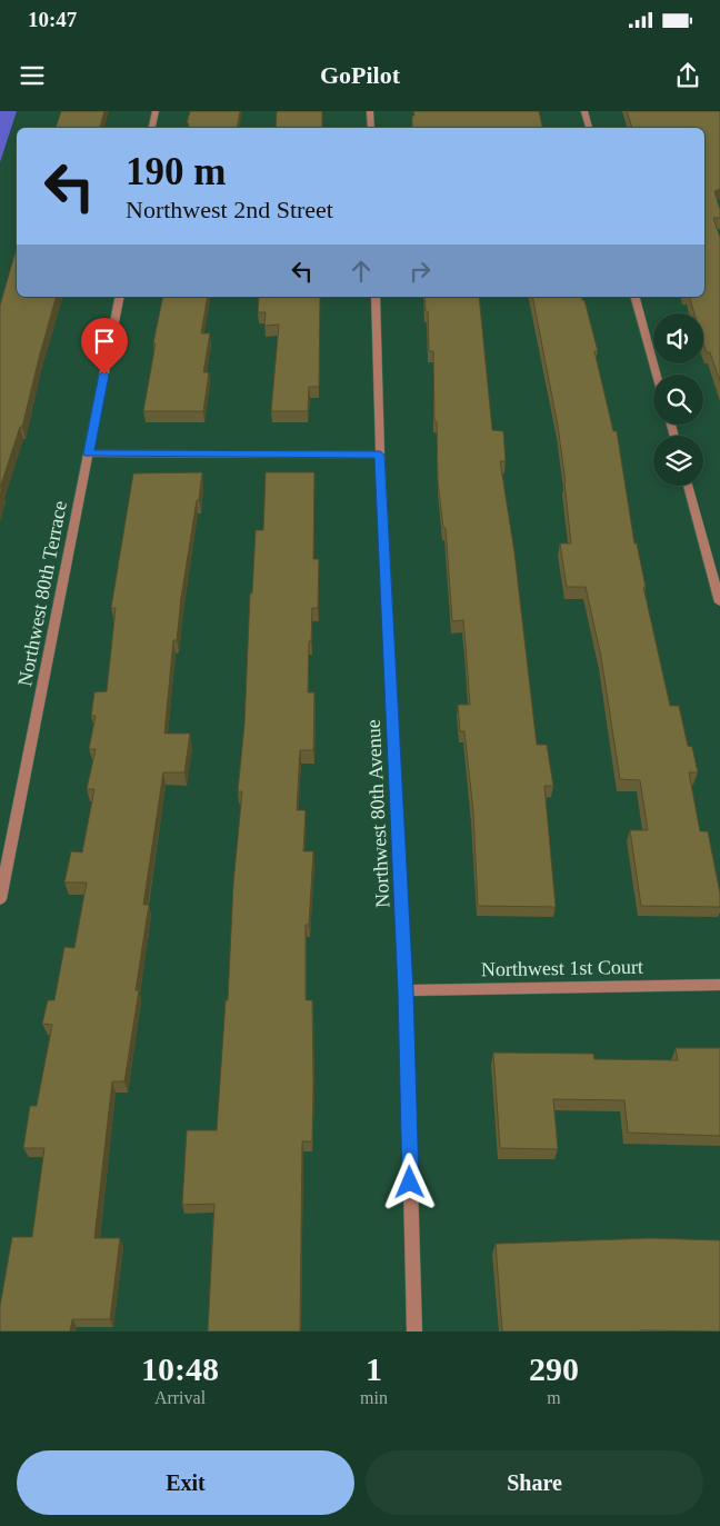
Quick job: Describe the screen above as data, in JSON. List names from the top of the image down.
{
  "streets": {
    "street": ["Northwest 80th Terrace", "Northwest 80th Avenue", "Northwest 1st Court"]
  },
  "crossings": [
    ["Northwest 80th Avenue", "Northwest 1st Court"]
  ],
  "page": {
    "status": "10:47",
    "header": "GoPilot",
    "turn": ["190 m", "Northwest 2nd Street"],
    "eta": [
      "10:48",
      "Arrival",
      "1",
      "min",
      "290",
      "m"
    ],
    "buttons": ["Exit", "Share"]
  }
}
